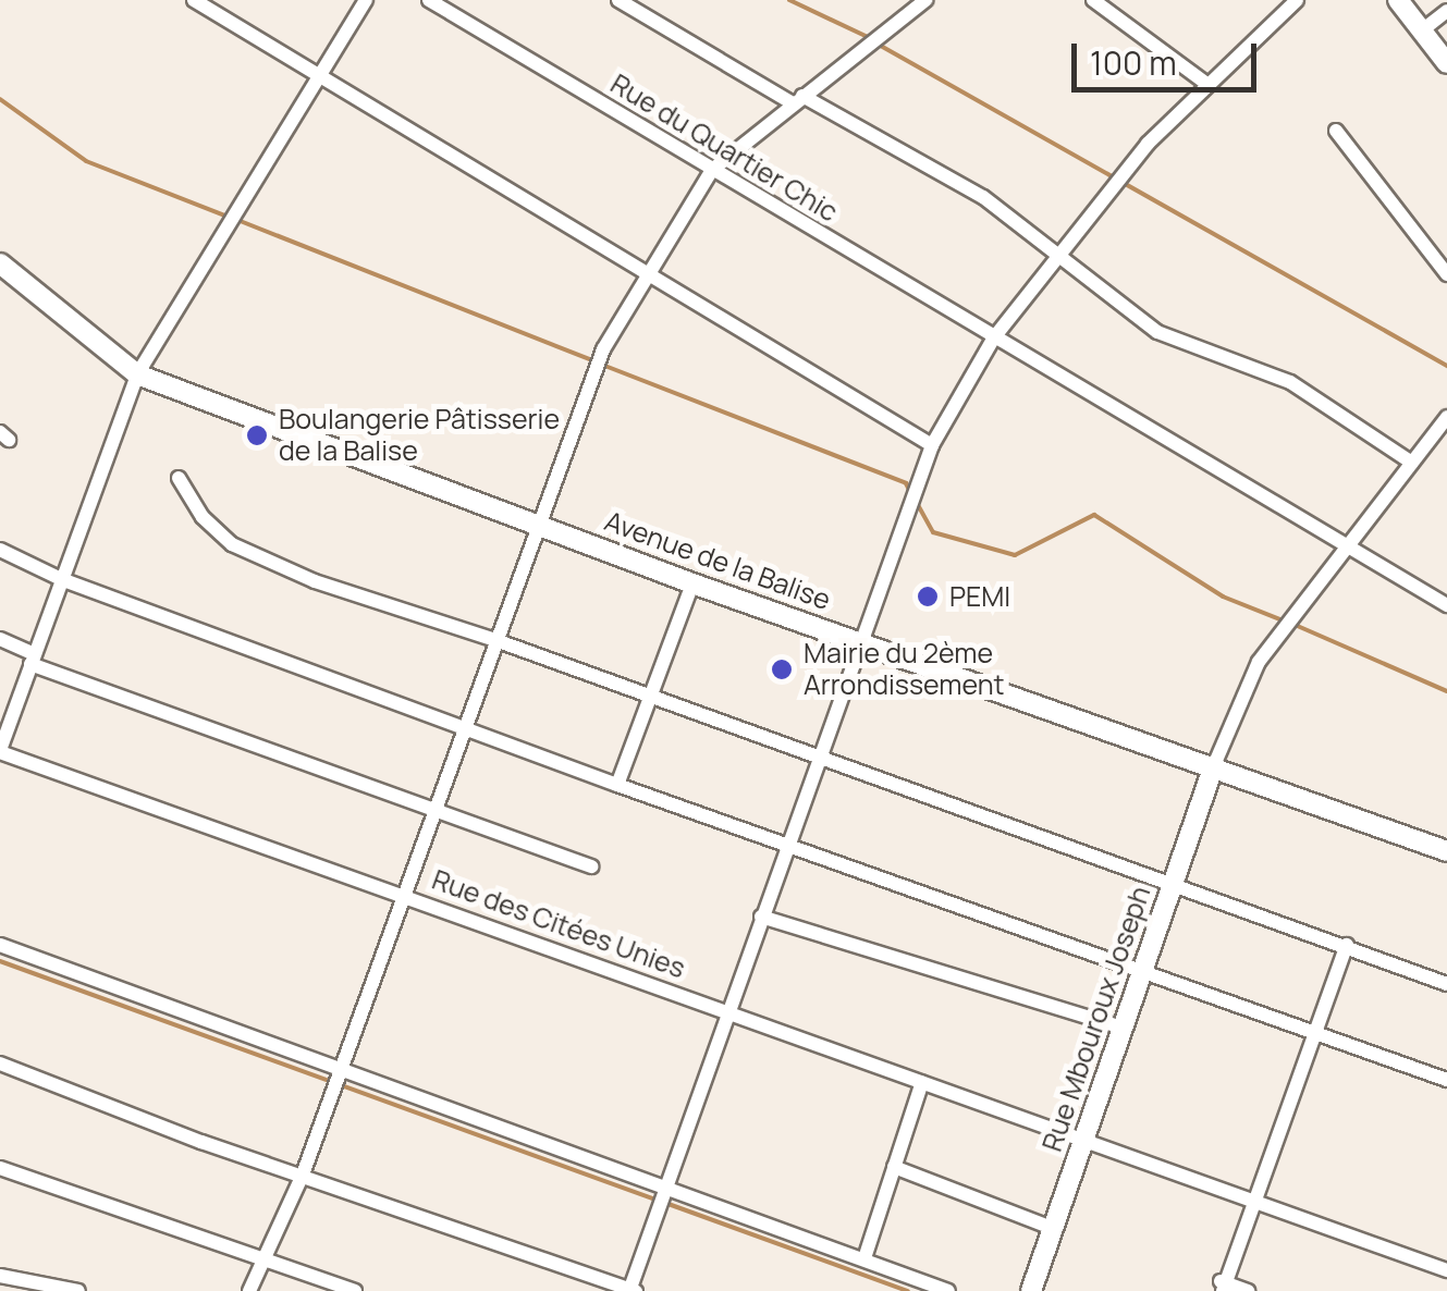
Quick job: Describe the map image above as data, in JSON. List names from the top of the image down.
{
  "streets": {
    "street": [
      "Rue du Quartier Chic",
      "Avenue de la Balise",
      "Rue des Citées Unies",
      "Rue Mbouroux Joseph"
    ]
  },
  "crossings": [
    ["Avenue de la Balise", "Rue Mbouroux Joseph"],
    ["Rue des Citées Unies", "Rue Mbouroux Joseph"]
  ],
  "places": ["Boulangerie Pâtisserie de la Balise", "PEMI", "Mairie du 2ème Arrondissement"],
  "scale_bar": "100 m"
}
